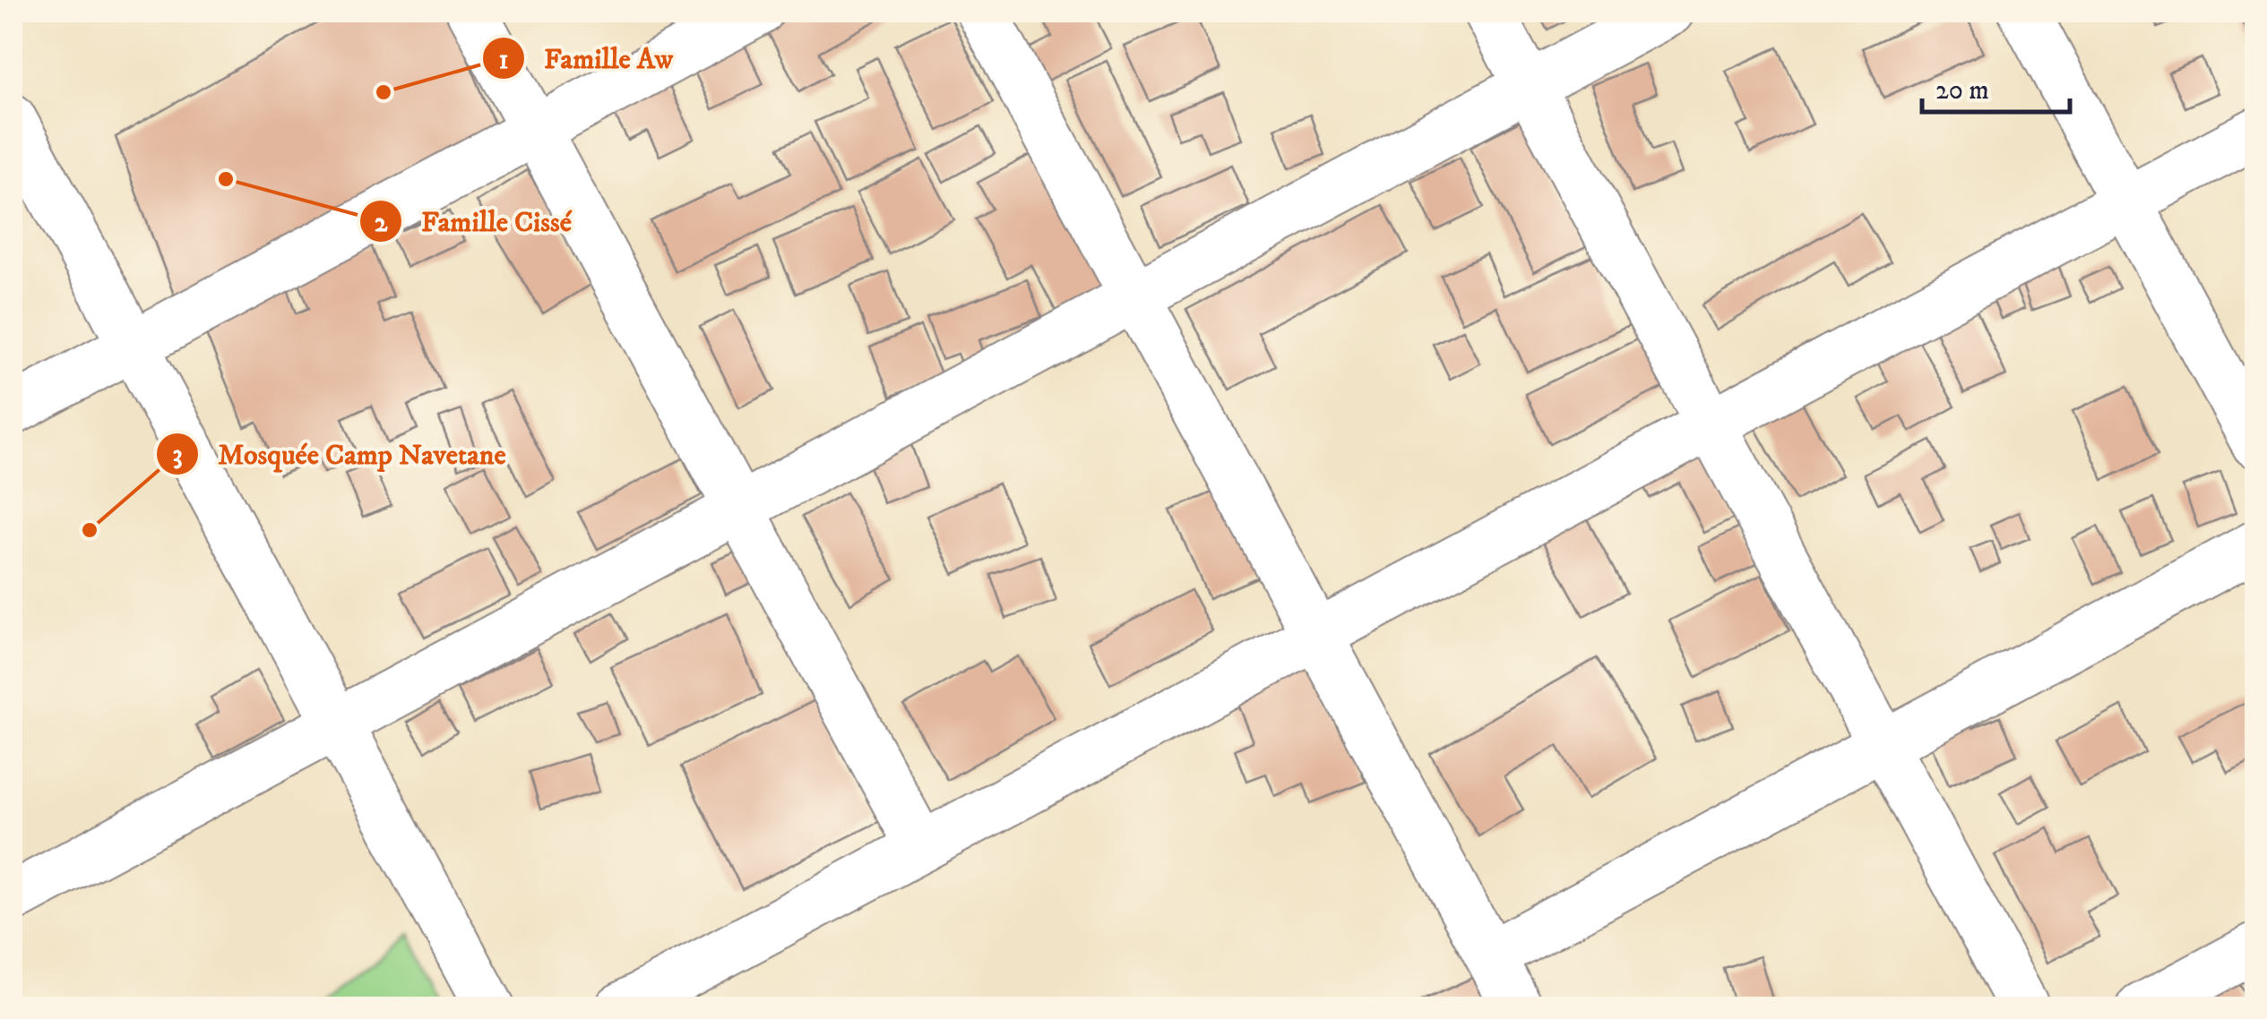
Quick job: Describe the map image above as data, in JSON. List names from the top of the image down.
{
  "places": ["Famille Aw", "Famille Cissé", "Mosquée Camp Navetane"],
  "scale_bar": "20 m"
}
